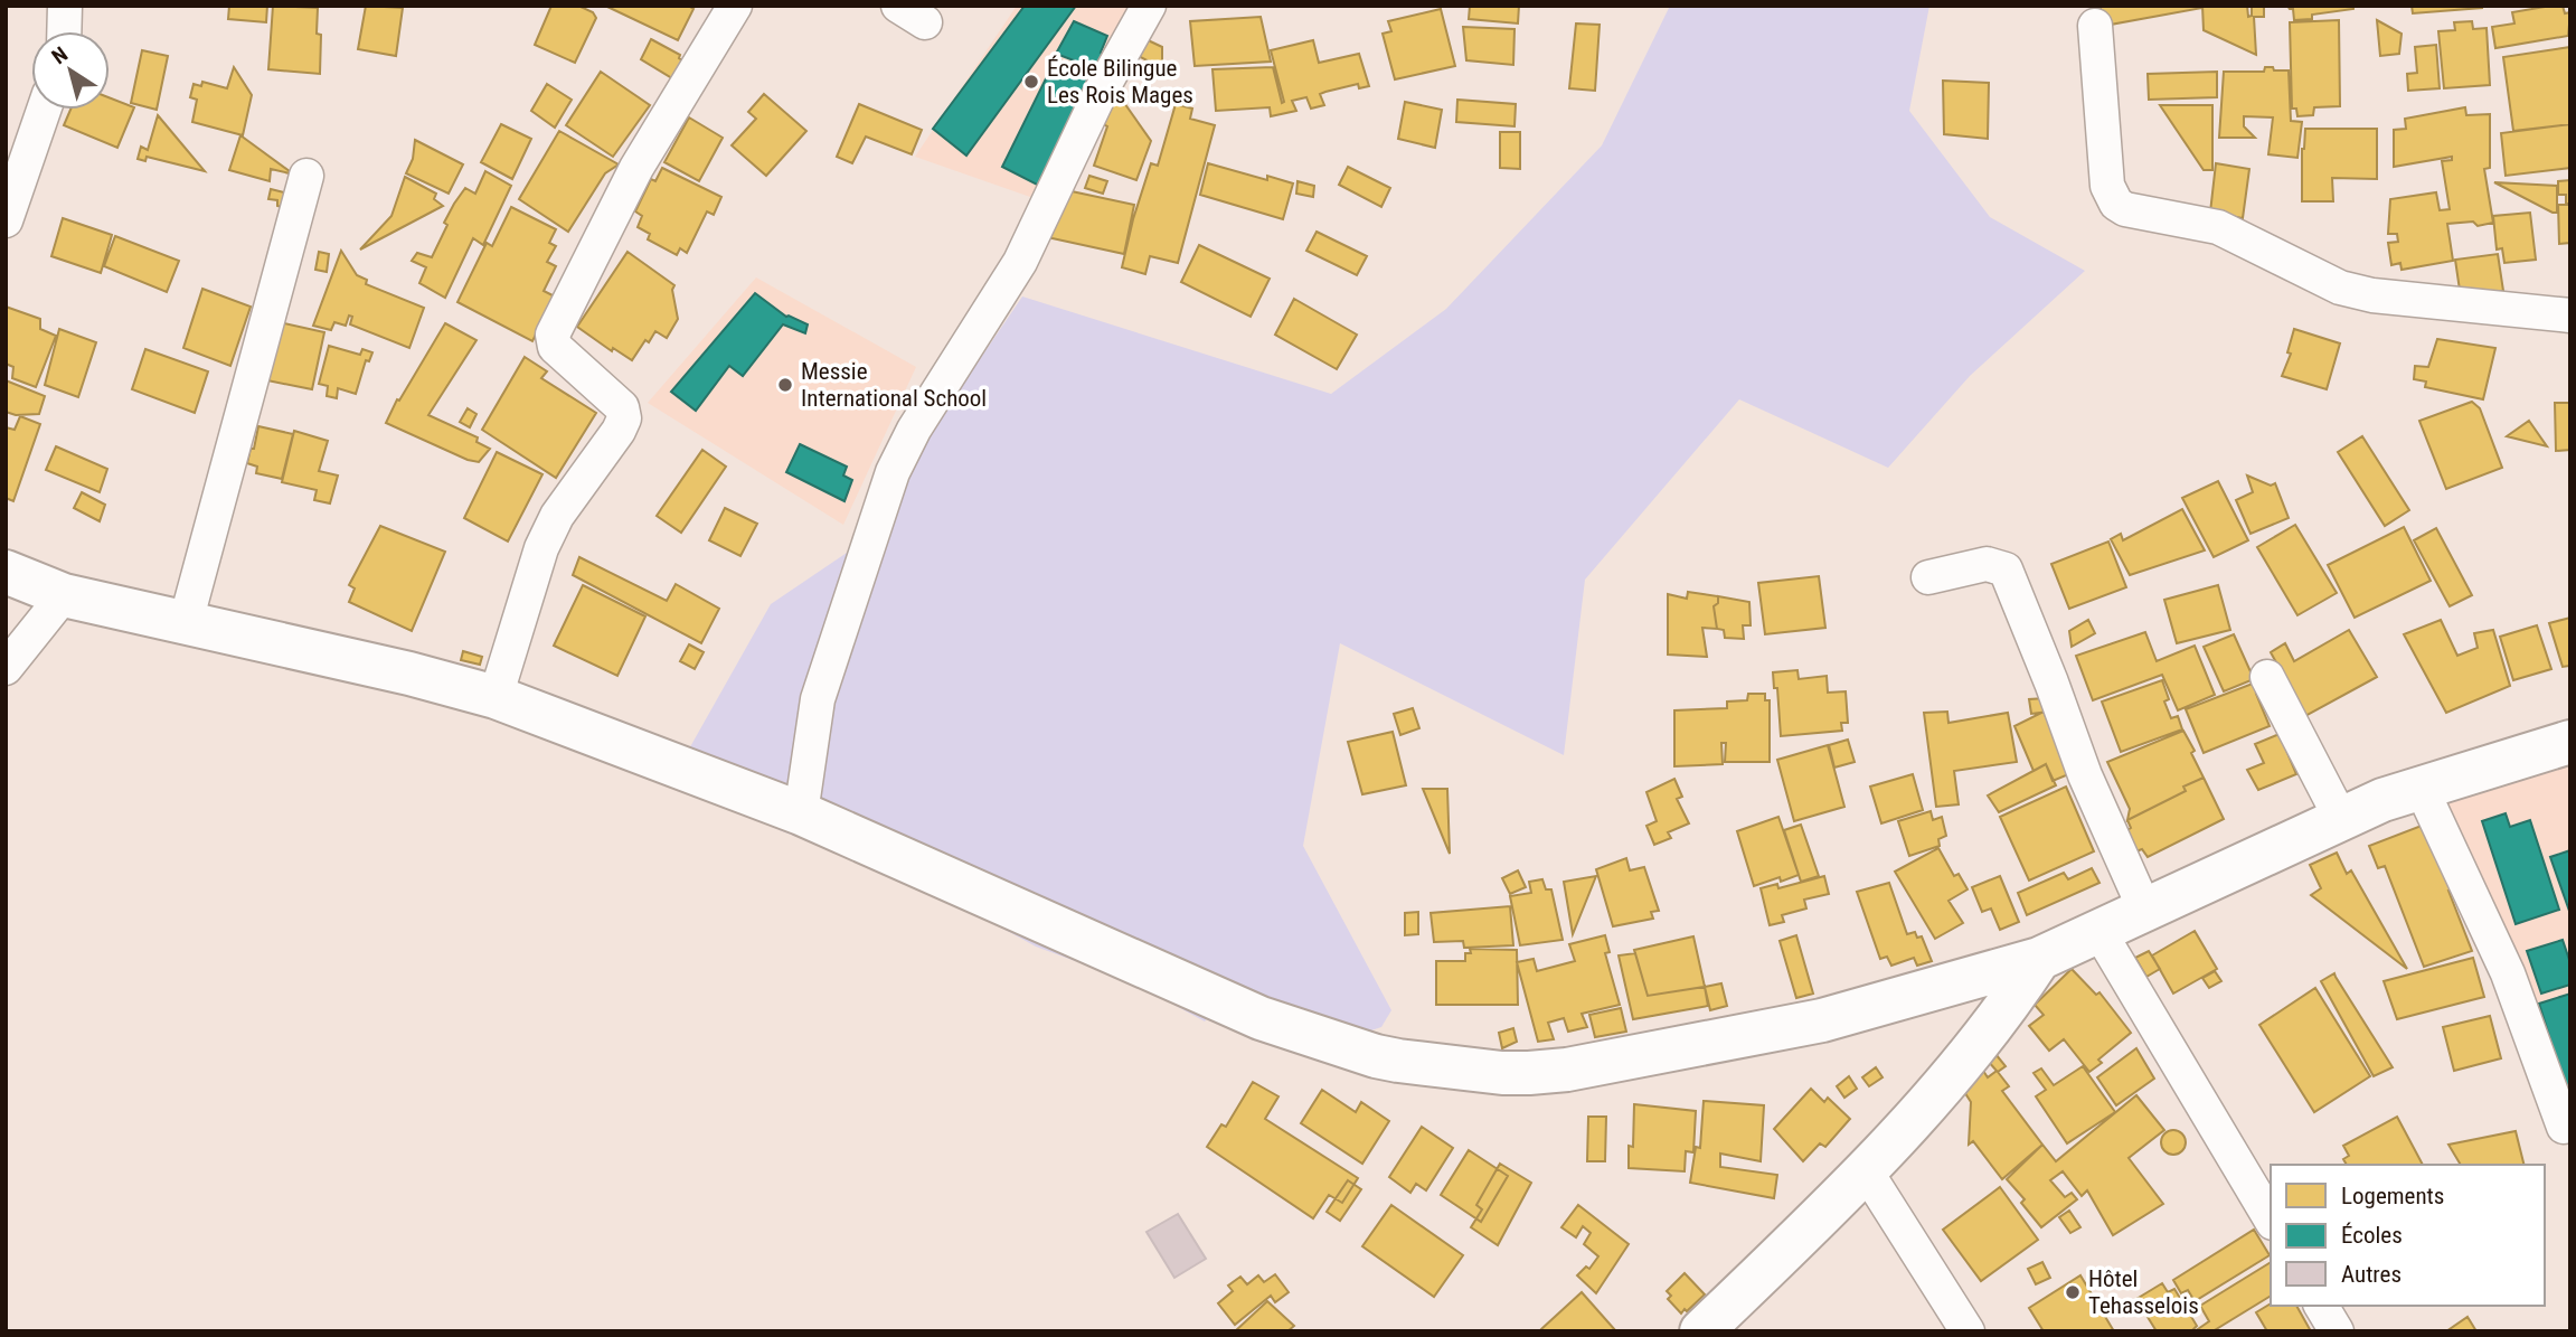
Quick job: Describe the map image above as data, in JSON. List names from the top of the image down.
{
  "places": ["École Bilingue Les Rois Mages", "Messie International School", "Hôtel Tehasselois"],
  "legend": ["Logements", "Écoles", "Autres"],
  "north": "top left"
}
